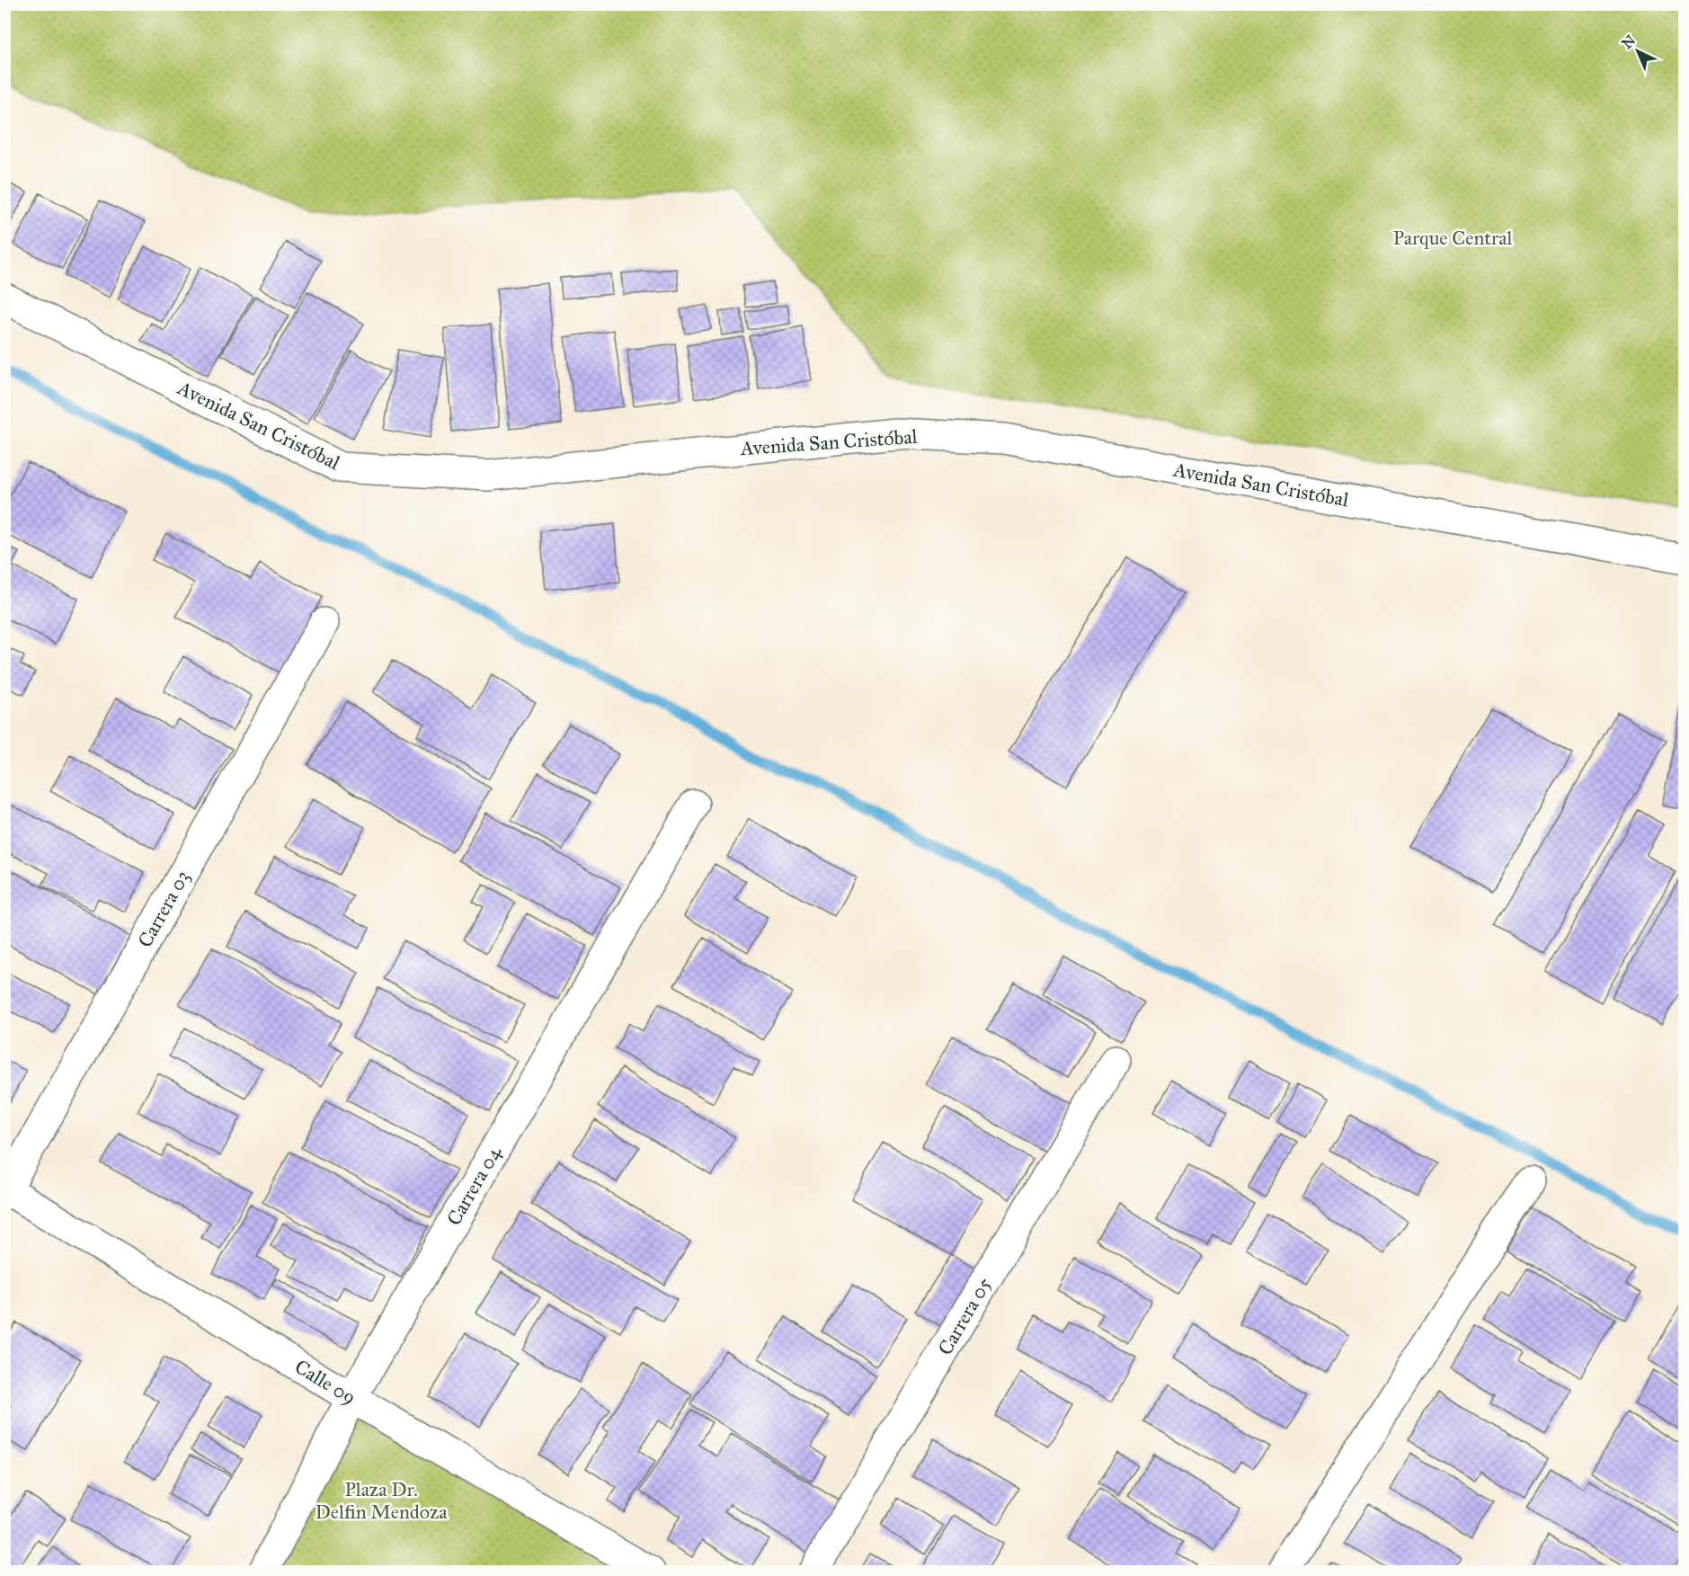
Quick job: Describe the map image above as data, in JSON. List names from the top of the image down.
{
  "streets": {
    "street": [
      "Avenida San Cristóbal",
      "Carrera 03",
      "Carrera 04",
      "Carrera 05",
      "Calle 09"
    ]
  },
  "crossings": [
    ["Carrera 03", "Calle 09"],
    ["Carrera 04", "Calle 09"]
  ],
  "parks": ["Parque Central", "Plaza Dr. Delfin Mendoza"],
  "north": "top left"
}
